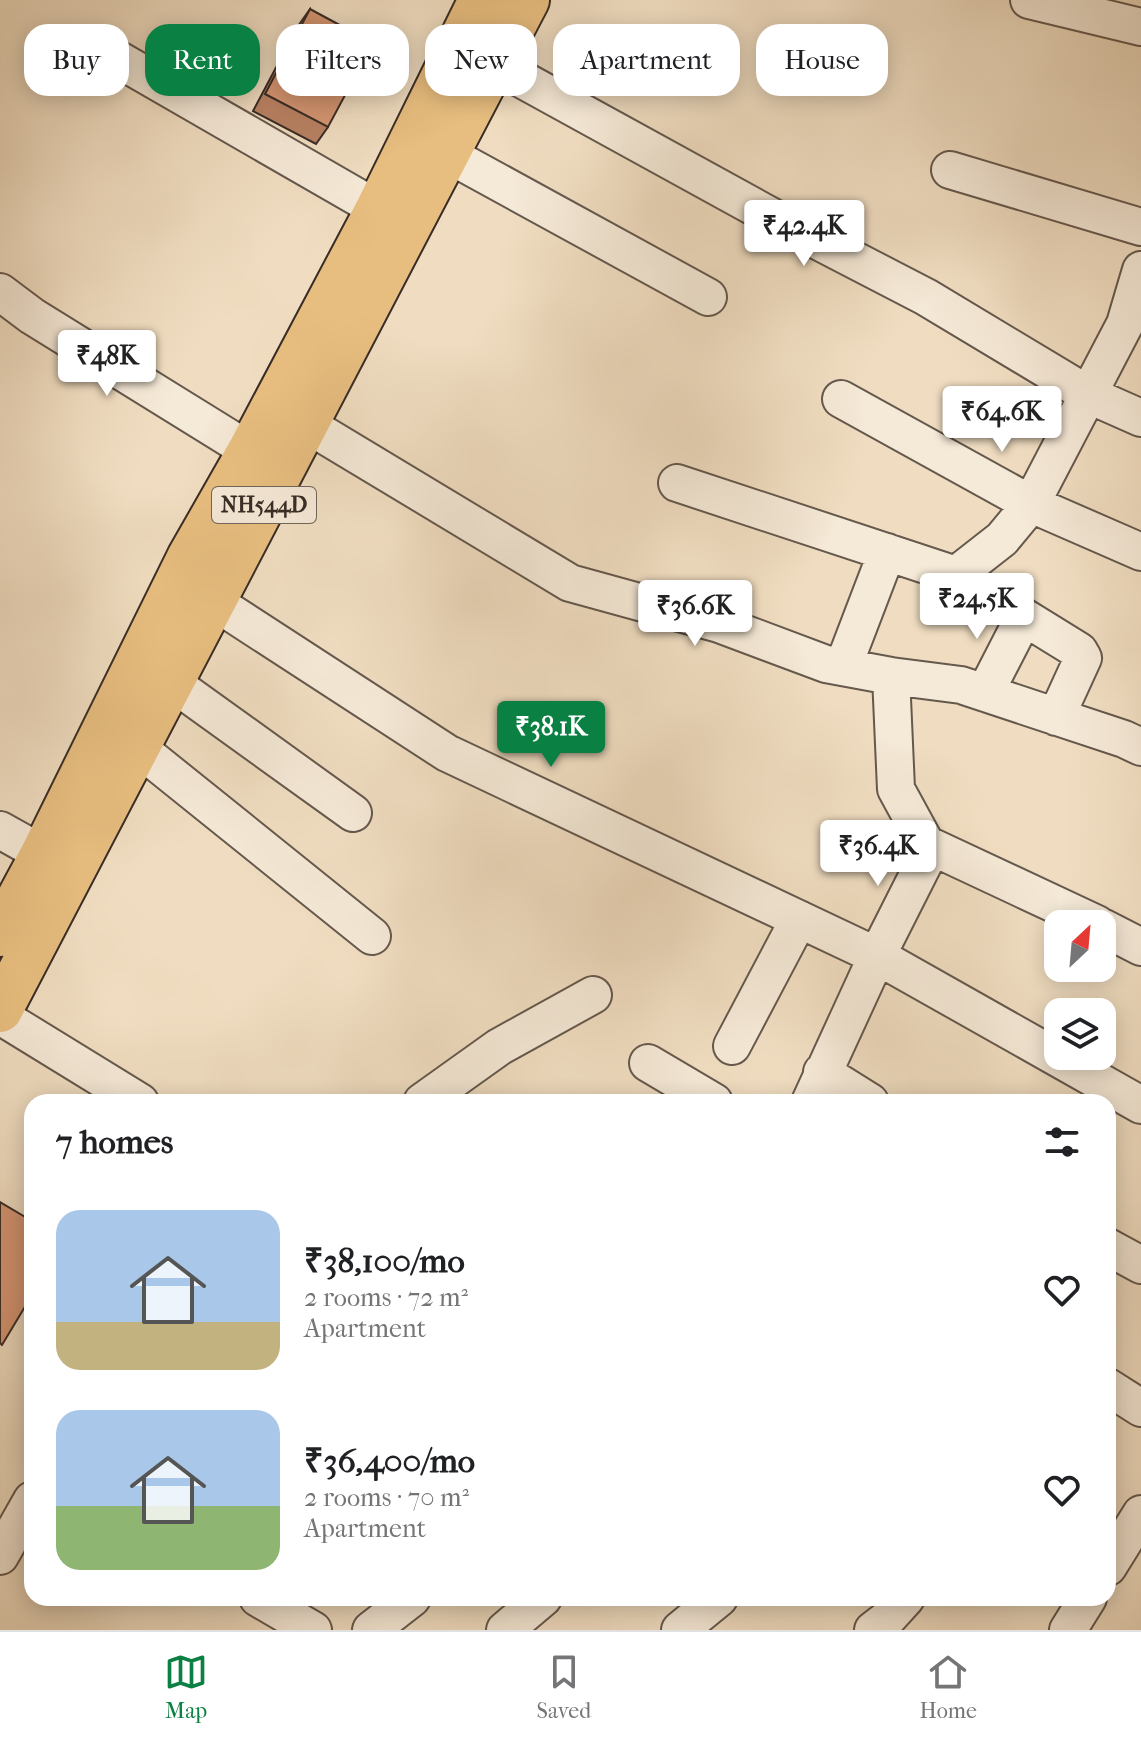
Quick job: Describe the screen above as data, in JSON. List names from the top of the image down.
{
  "streets": {
    "highway": ["NH544D"]
  },
  "north": "top right",
  "page": {
    "chip": [
      "Buy",
      "Rent",
      "Filters",
      "New",
      "Apartment",
      "House"
    ],
    "price": [
      "₹42.4K",
      "₹48K",
      "₹64.6K",
      "₹24.5K",
      "₹36.6K",
      "₹38.1K",
      "₹36.4K"
    ],
    "heading": "7 homes",
    "list": [
      {
        "name": "₹38,100/mo",
        "note": "2 rooms · 72 m² · Apartment"
      },
      {
        "name": "₹36,400/mo",
        "note": "2 rooms · 70 m² · Apartment"
      }
    ],
    "tabs": ["Map", "Saved", "Home"]
  }
}
